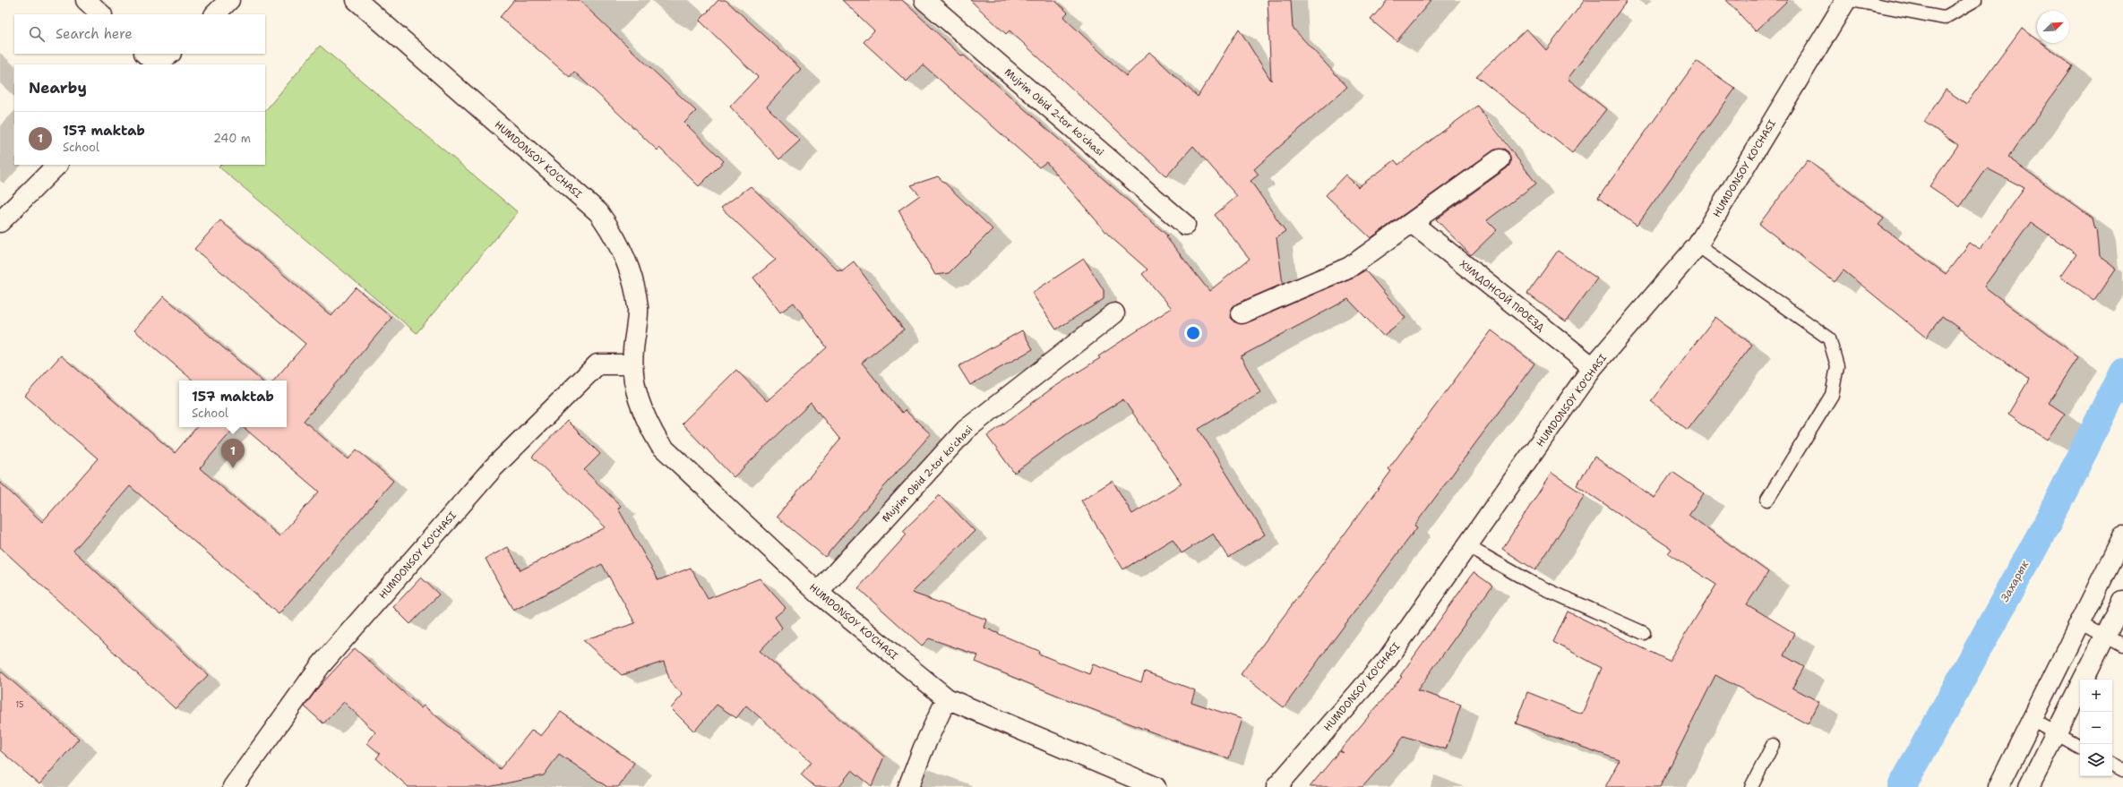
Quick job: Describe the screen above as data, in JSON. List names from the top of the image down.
{
  "streets": {
    "street": ["Mujrim Obid 2-tor koʻchasi", "HUMDONSOY KO'CHASI", "ХУМДОНСОЙ ПРОЕЗД"]
  },
  "crossings": [
    ["Mujrim Obid 2-tor koʻchasi", "HUMDONSOY KO'CHASI"],
    ["HUMDONSOY KO'CHASI", "ХУМДОНСОЙ ПРОЕЗД"]
  ],
  "water": ["Захарык"],
  "house_numbers": ["15"],
  "north": "top right",
  "page": {
    "search": "Search here",
    "heading": "Nearby",
    "list": [
      {
        "mark": "1",
        "name": "157 maktab",
        "note": "School",
        "value": "240 m"
      }
    ],
    "popup": ["157 maktab", "School"],
    "pins": "1",
    "map_buttons": ["+", "−"]
  }
}
